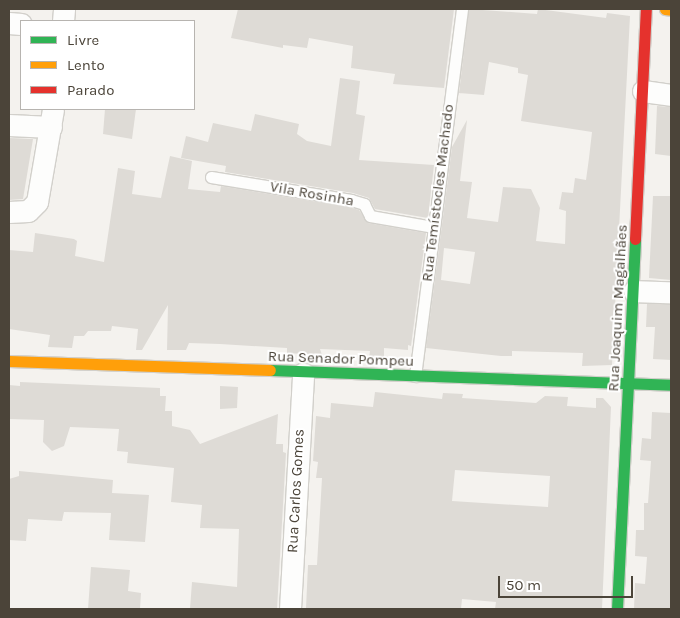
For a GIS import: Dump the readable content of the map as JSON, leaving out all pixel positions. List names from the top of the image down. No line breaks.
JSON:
{"streets":{"street":["Rua Joaquim Magalhães","Rua Senador Pompeu","Rua Carlos Gomes"],"lane":["Rua Temístocles Machado","Vila Rosinha"]},"crossings":[["Rua Temístocles Machado","Vila Rosinha"],["Rua Temístocles Machado","Rua Senador Pompeu"],["Rua Joaquim Magalhães","Rua Senador Pompeu"],["Rua Senador Pompeu","Rua Carlos Gomes"]],"legend":["Livre","Lento","Parado"],"scale_bar":"50 m"}
